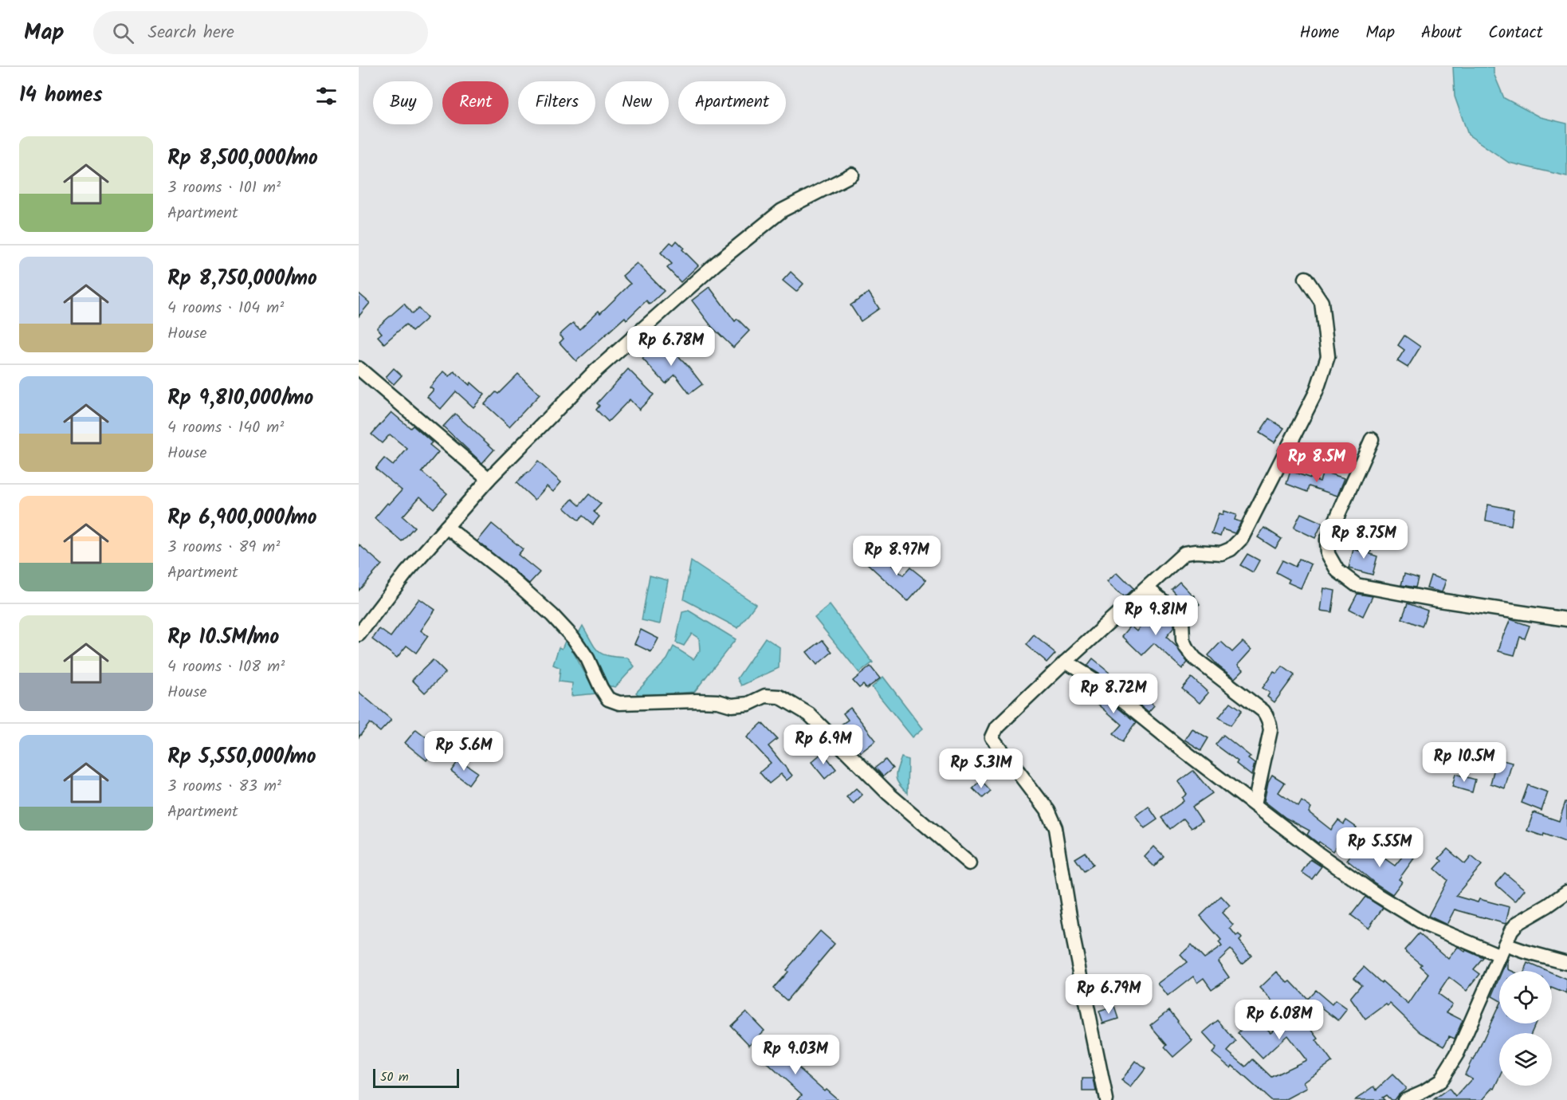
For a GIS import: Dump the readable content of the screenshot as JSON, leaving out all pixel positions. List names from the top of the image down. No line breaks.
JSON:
{"scale_bar":"50 m","page":{"header":"Map","search":"Search here","nav":["Home","Map","About","Contact"],"heading":"14 homes","chip":["Buy","Rent","Filters","New","Apartment"],"list":[{"name":"Rp 8,500,000/mo","note":"3 rooms · 101 m² · Apartment"},{"name":"Rp 8,750,000/mo","note":"4 rooms · 104 m² · House"},{"name":"Rp 9,810,000/mo","note":"4 rooms · 140 m² · House"},{"name":"Rp 6,900,000/mo","note":"3 rooms · 89 m² · Apartment"},{"name":"Rp 10.5M/mo","note":"4 rooms · 108 m² · House"},{"name":"Rp 5,550,000/mo","note":"3 rooms · 83 m² · Apartment"}],"price":["Rp 6.78M","Rp 8.5M","Rp 8.75M","Rp 8.97M","Rp 9.81M","Rp 8.72M","Rp 6.9M","Rp 5.6M","Rp 10.5M","Rp 5.31M","Rp 5.55M","Rp 6.79M","Rp 6.08M","Rp 9.03M"],"scale":"50 m"}}
